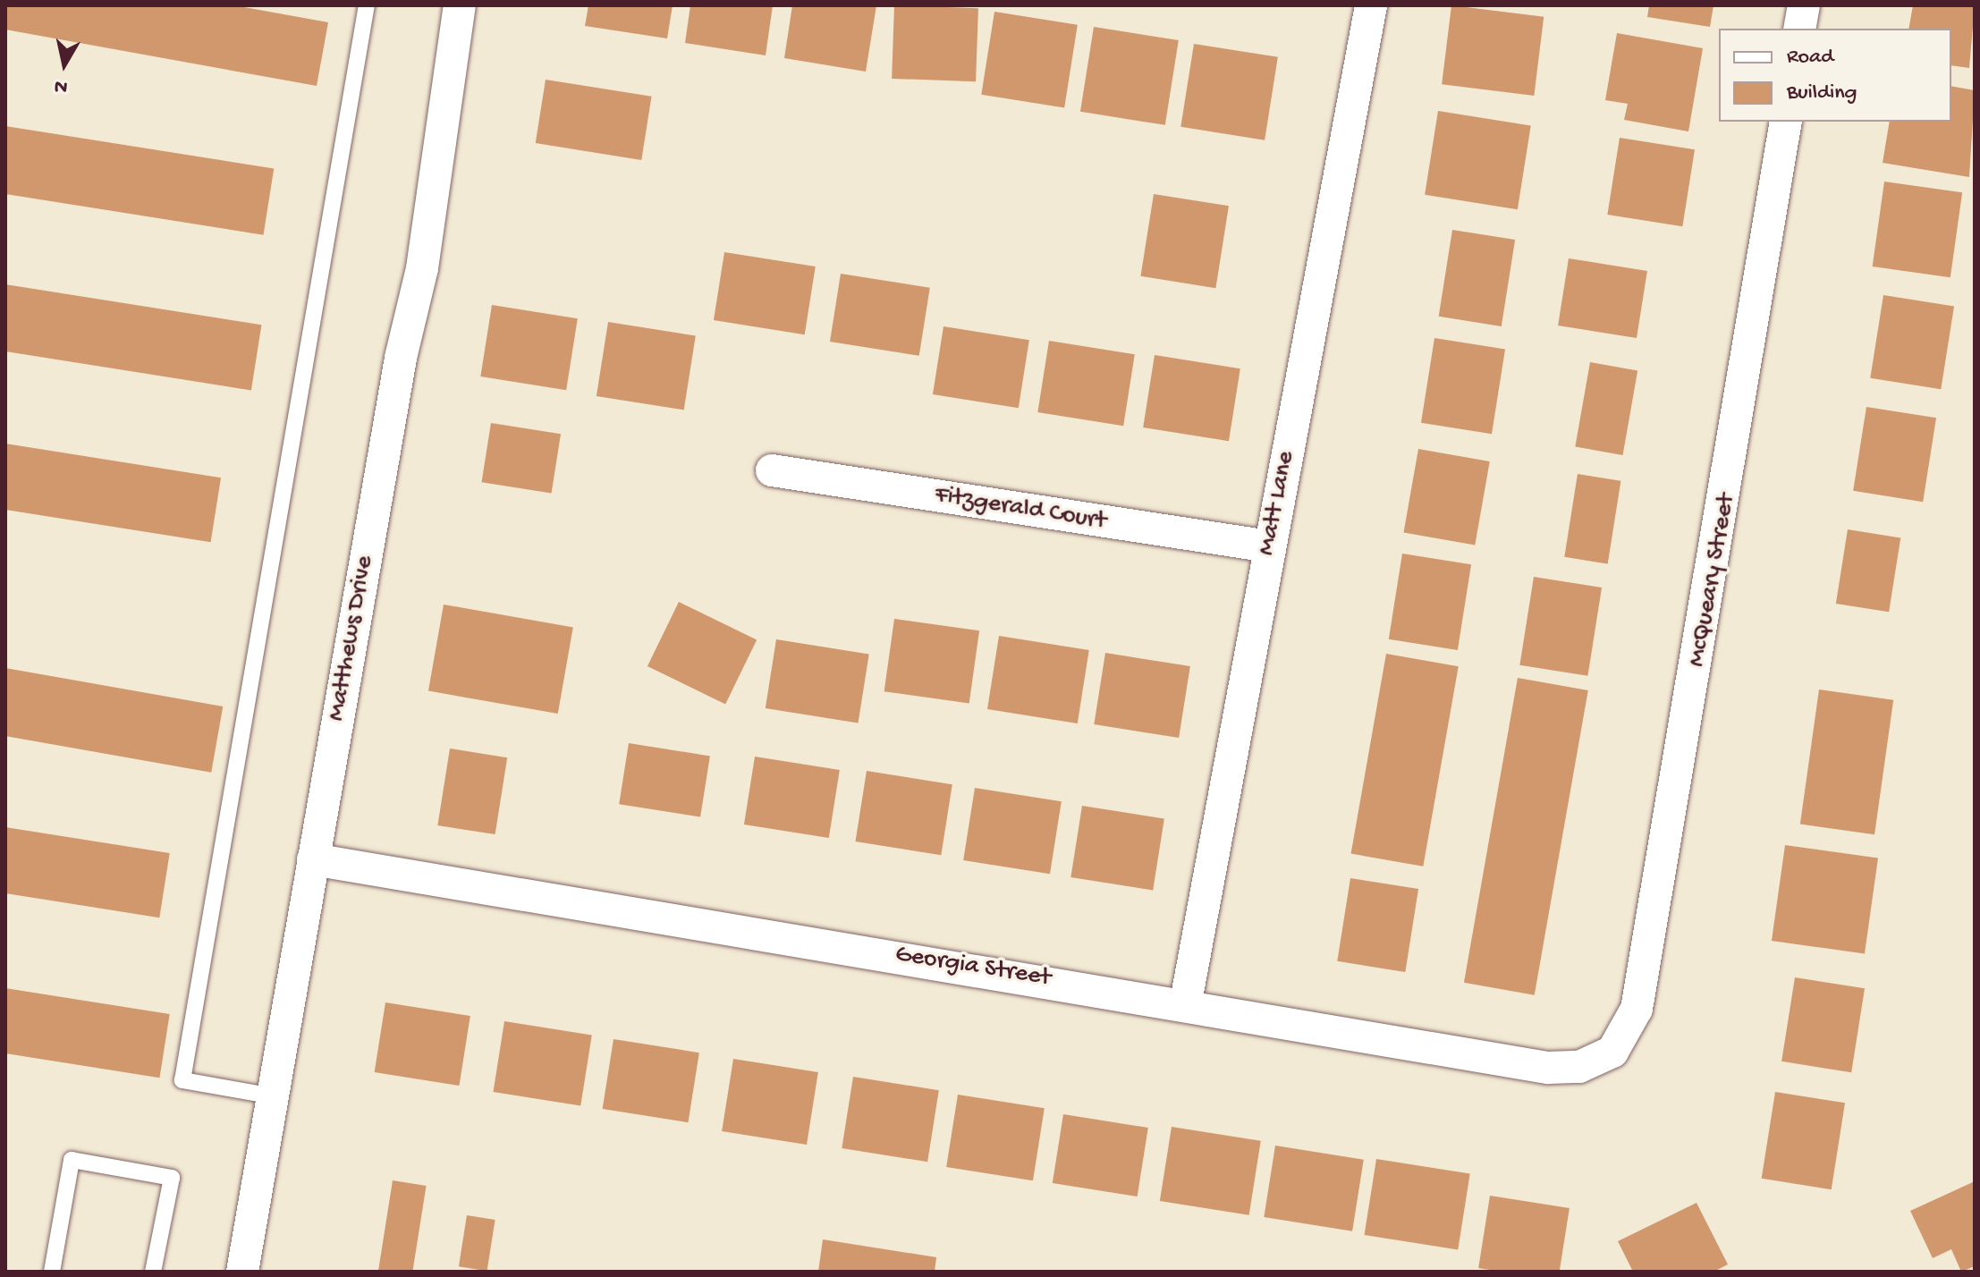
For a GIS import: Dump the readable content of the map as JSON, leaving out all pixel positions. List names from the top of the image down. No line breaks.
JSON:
{"streets":{"street":["Matt Lane","Fitzgerald Court","McQueary Street","Matthews Drive","Georgia Street"]},"crossings":[["Matt Lane","Fitzgerald Court"],["Matt Lane","Georgia Street"],["McQueary Street","Georgia Street"],["Matthews Drive","Georgia Street"]],"legend":["Road","Building"],"north":"bottom"}
